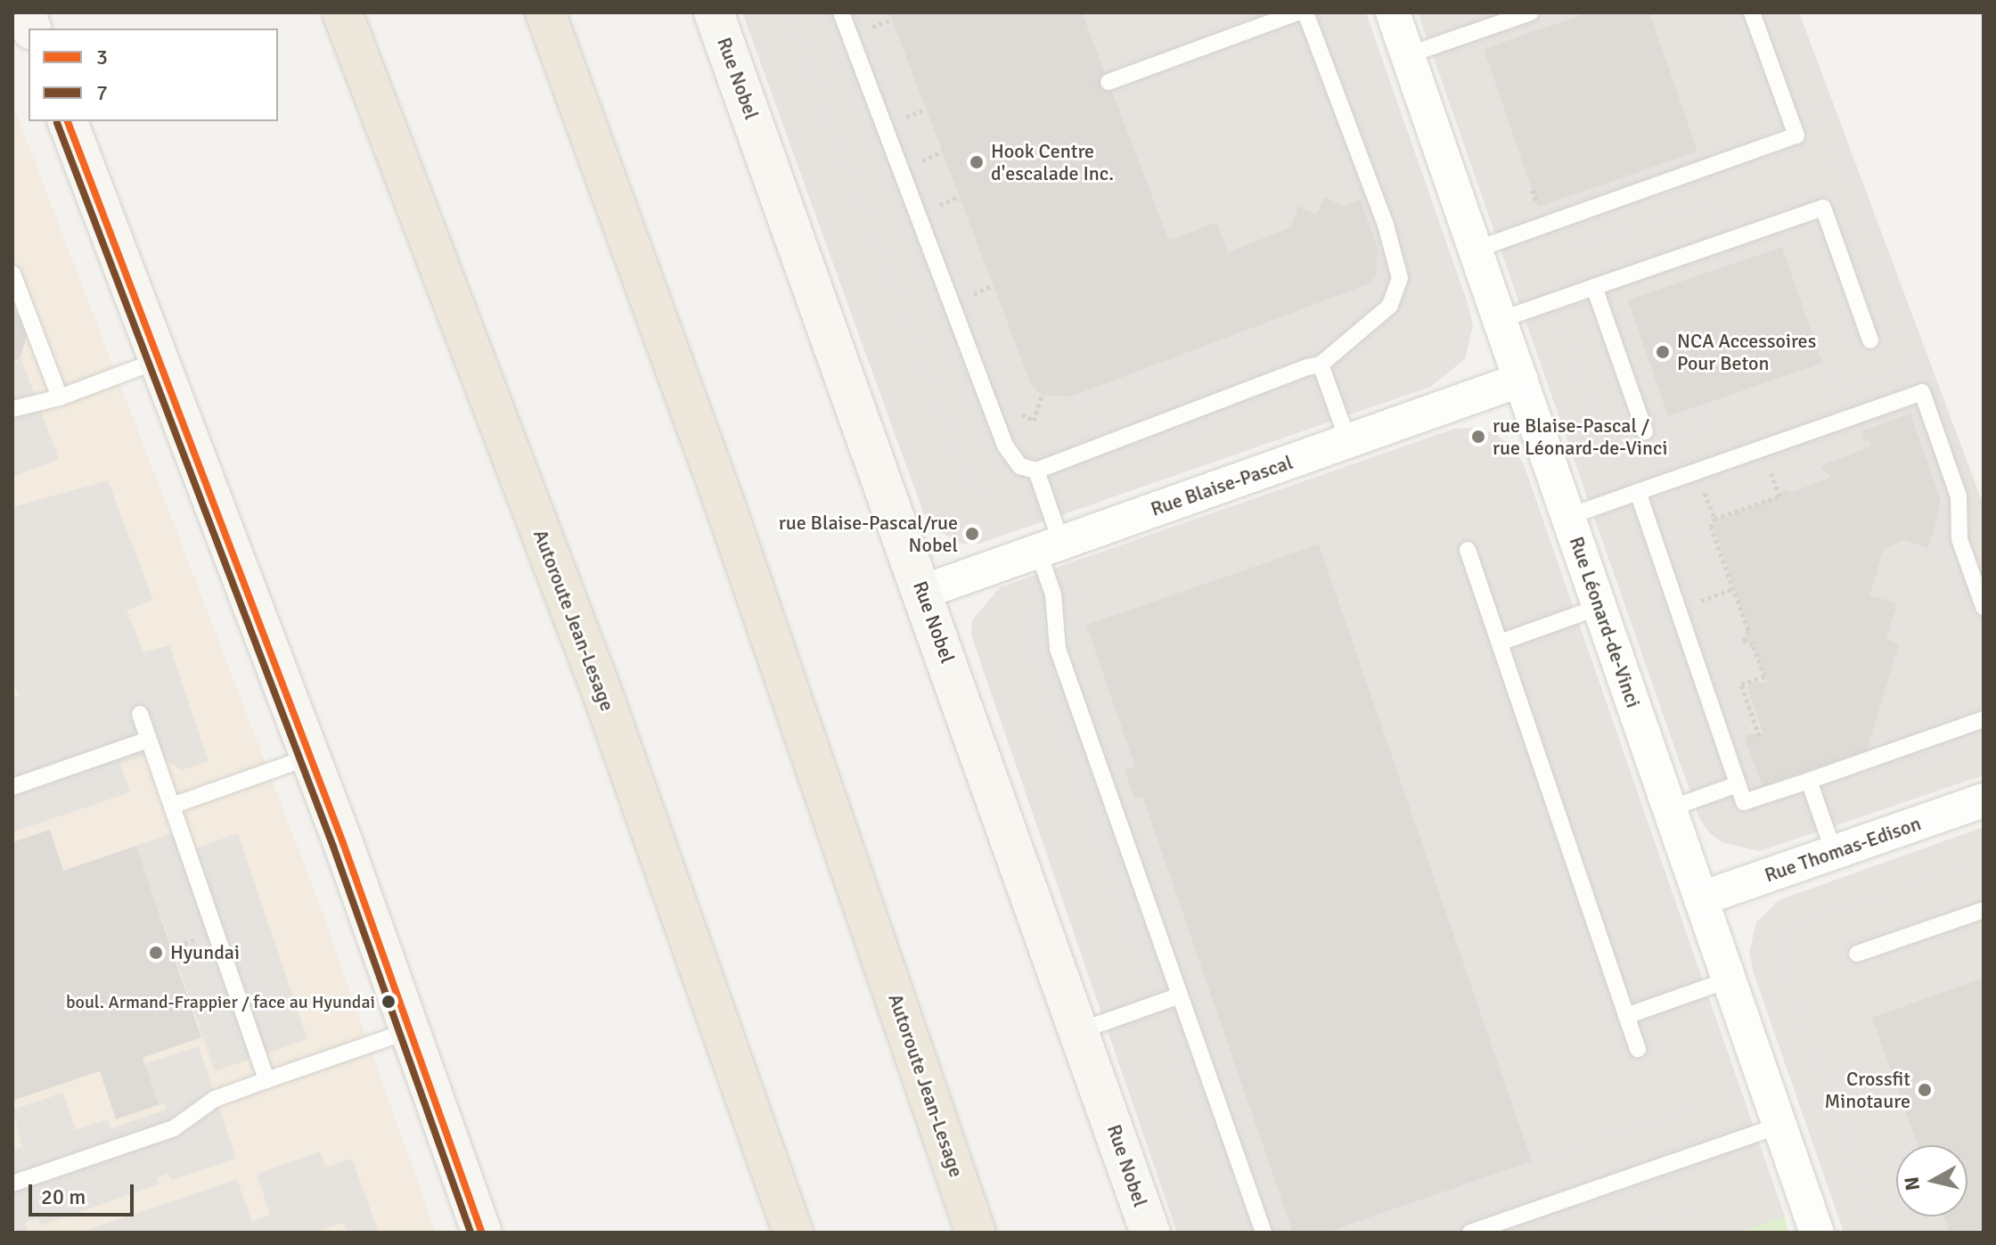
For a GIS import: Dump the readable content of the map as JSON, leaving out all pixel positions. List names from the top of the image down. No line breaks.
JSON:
{"streets":{"highway":["Autoroute Jean-Lesage"],"street":["Rue Nobel","Rue Blaise-Pascal","Rue Léonard-de-Vinci","Rue Thomas-Edison"]},"crossings":[["Rue Nobel","Rue Blaise-Pascal"],["Rue Blaise-Pascal","Rue Léonard-de-Vinci"],["Rue Léonard-de-Vinci","Rue Thomas-Edison"]],"places":["Hook Centre d'escalade Inc.","NCA Accessoires Pour Beton","rue Blaise-Pascal / rue Léonard-de-Vinci","rue Blaise-Pascal/rue Nobel","Hyundai","boul. Armand-Frappier / face au Hyundai","Crossfit Minotaure"],"lines":["transit line 3","transit line 7"],"legend":["3","7"],"scale_bar":"20 m","north":"left"}
